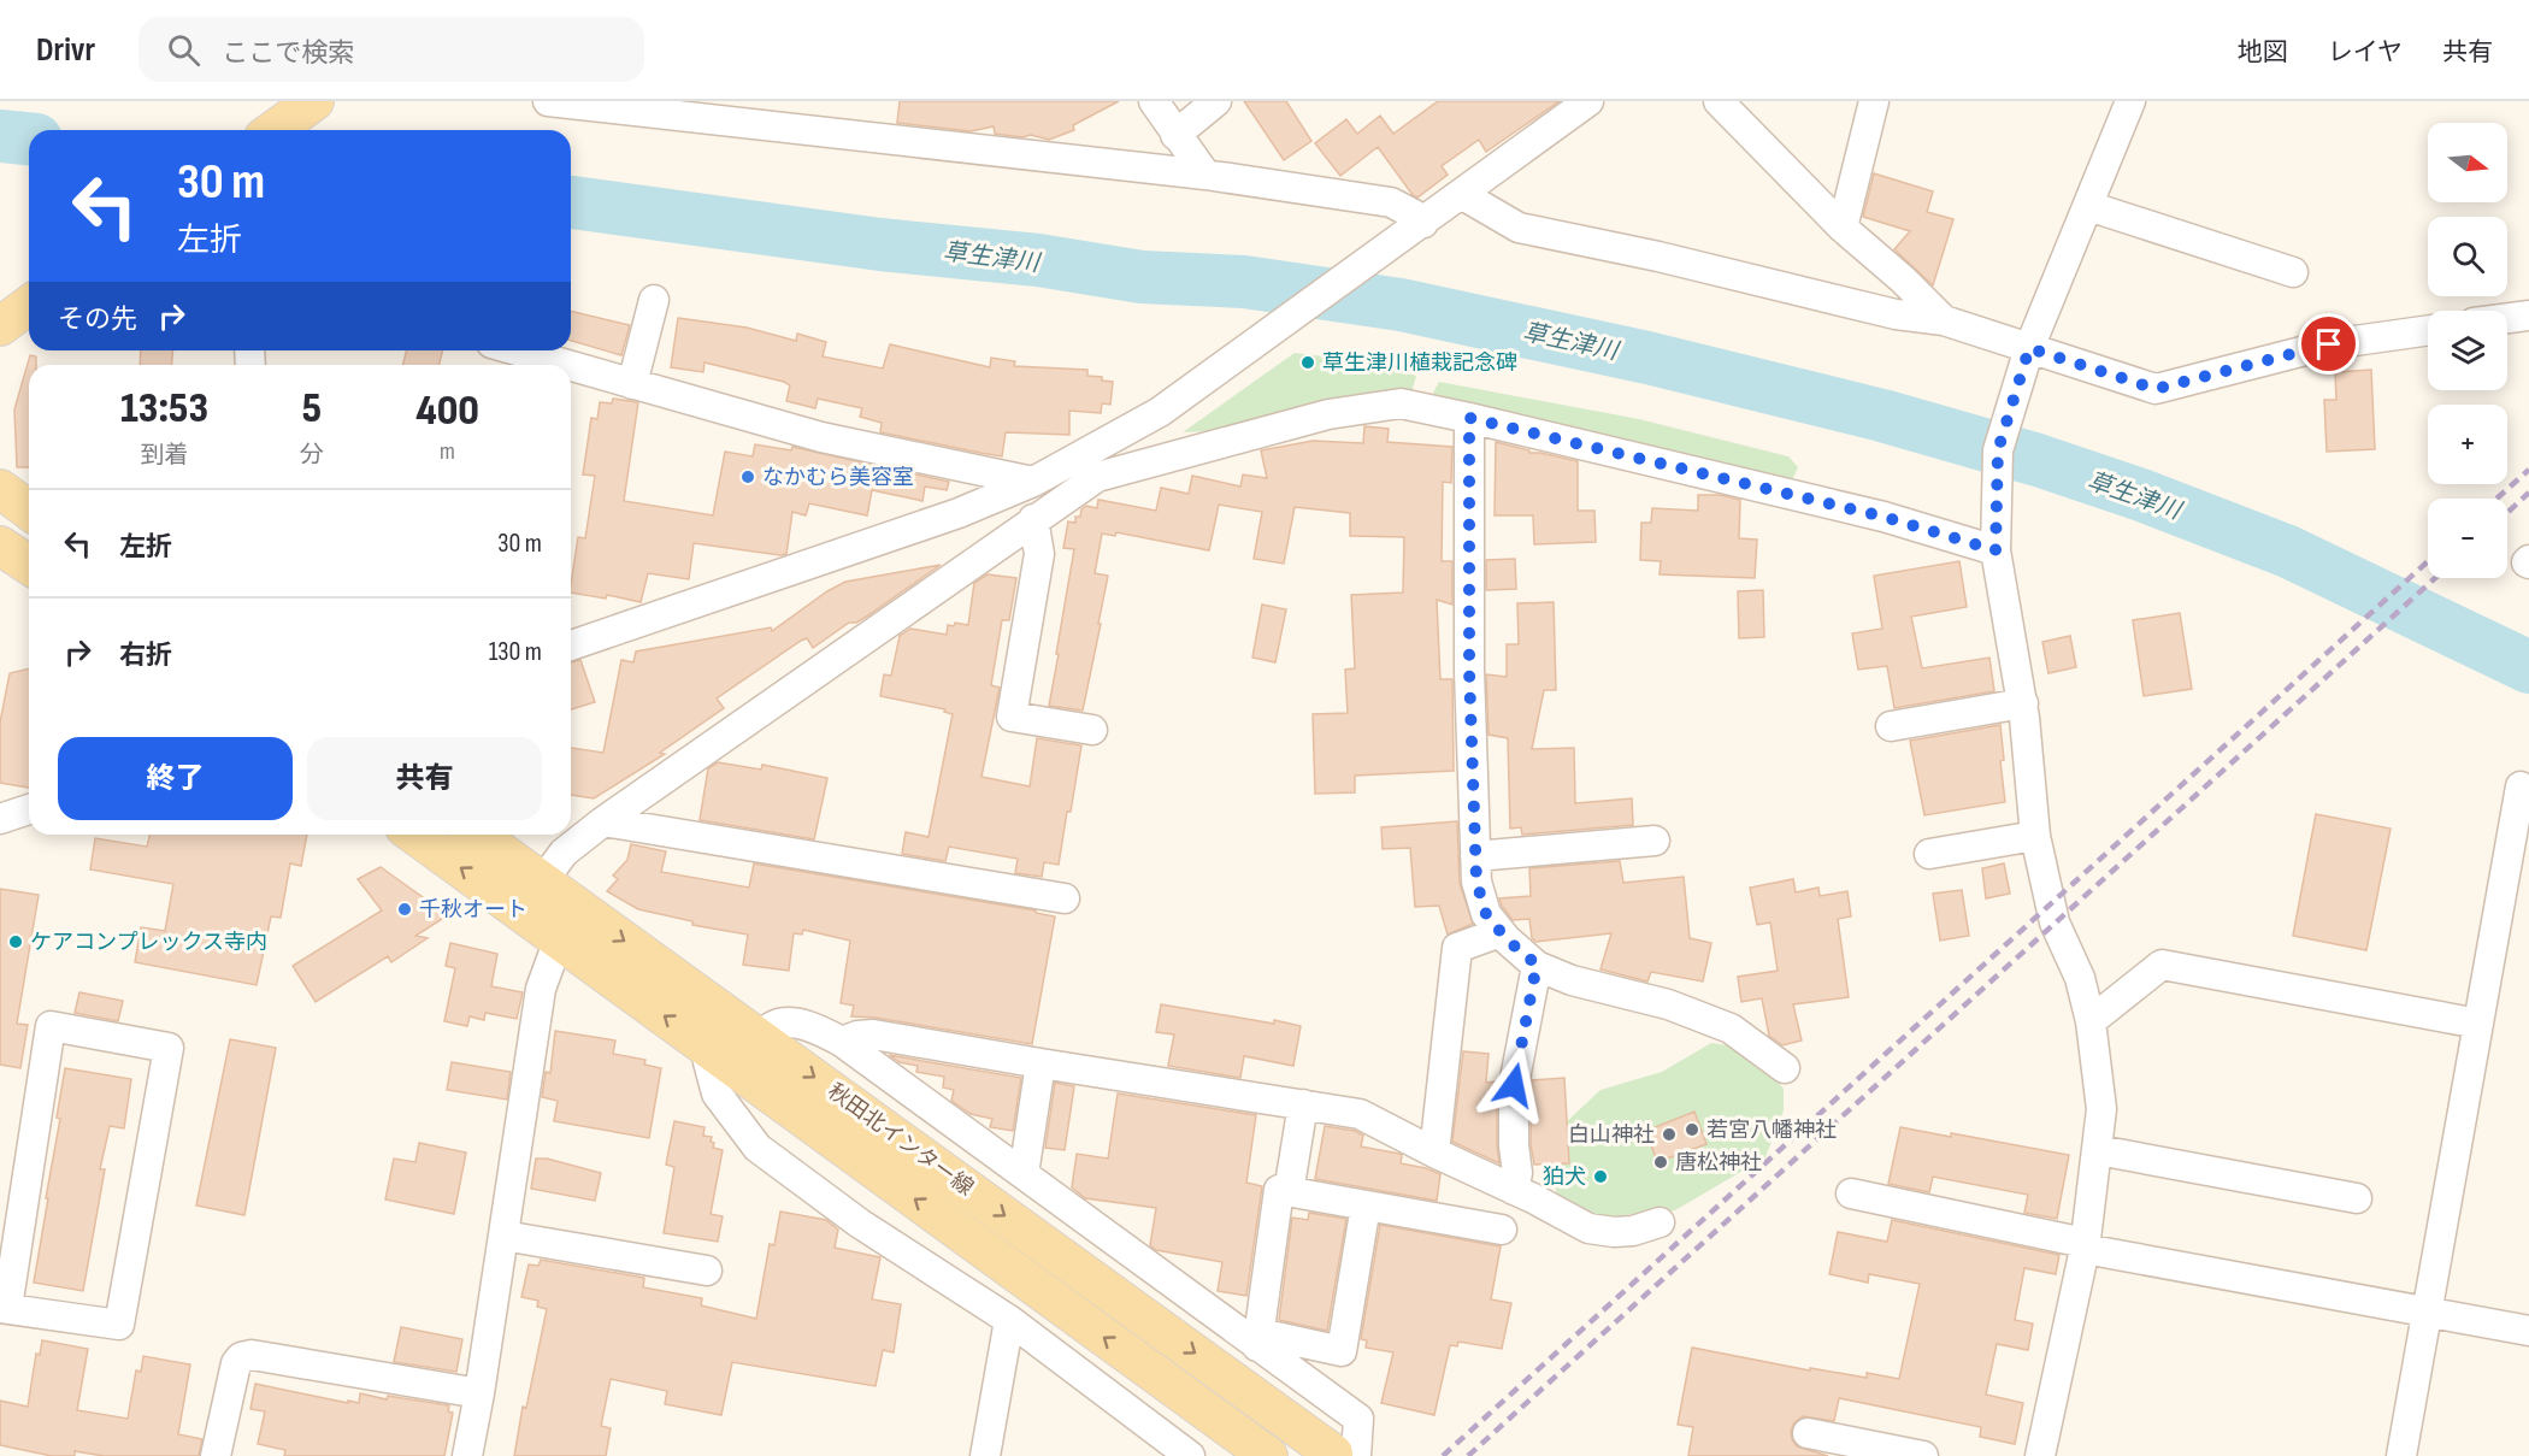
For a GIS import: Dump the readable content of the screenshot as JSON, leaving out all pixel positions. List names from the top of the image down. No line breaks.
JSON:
{"streets":{"main road":["秋田北インター線"]},"water":["草生津川"],"places":["草生津川植栽記念碑","なかむら美容室","千秋オート","ケアコンプレックス寺内","若宮八幡神社","白山神社","唐松神社","狛犬"],"north":"right","page":{"header":"Drivr","search":"ここで検索","nav":["地図","レイヤ","共有"],"map_buttons":["+","−"],"turn":["30 m","左折"],"then":"その先","eta":["13:53","到着","5","分","400","m"],"list":[{"name":"左折","value":"30 m"},{"name":"右折","value":"130 m"}],"buttons":["終了","共有"]}}
